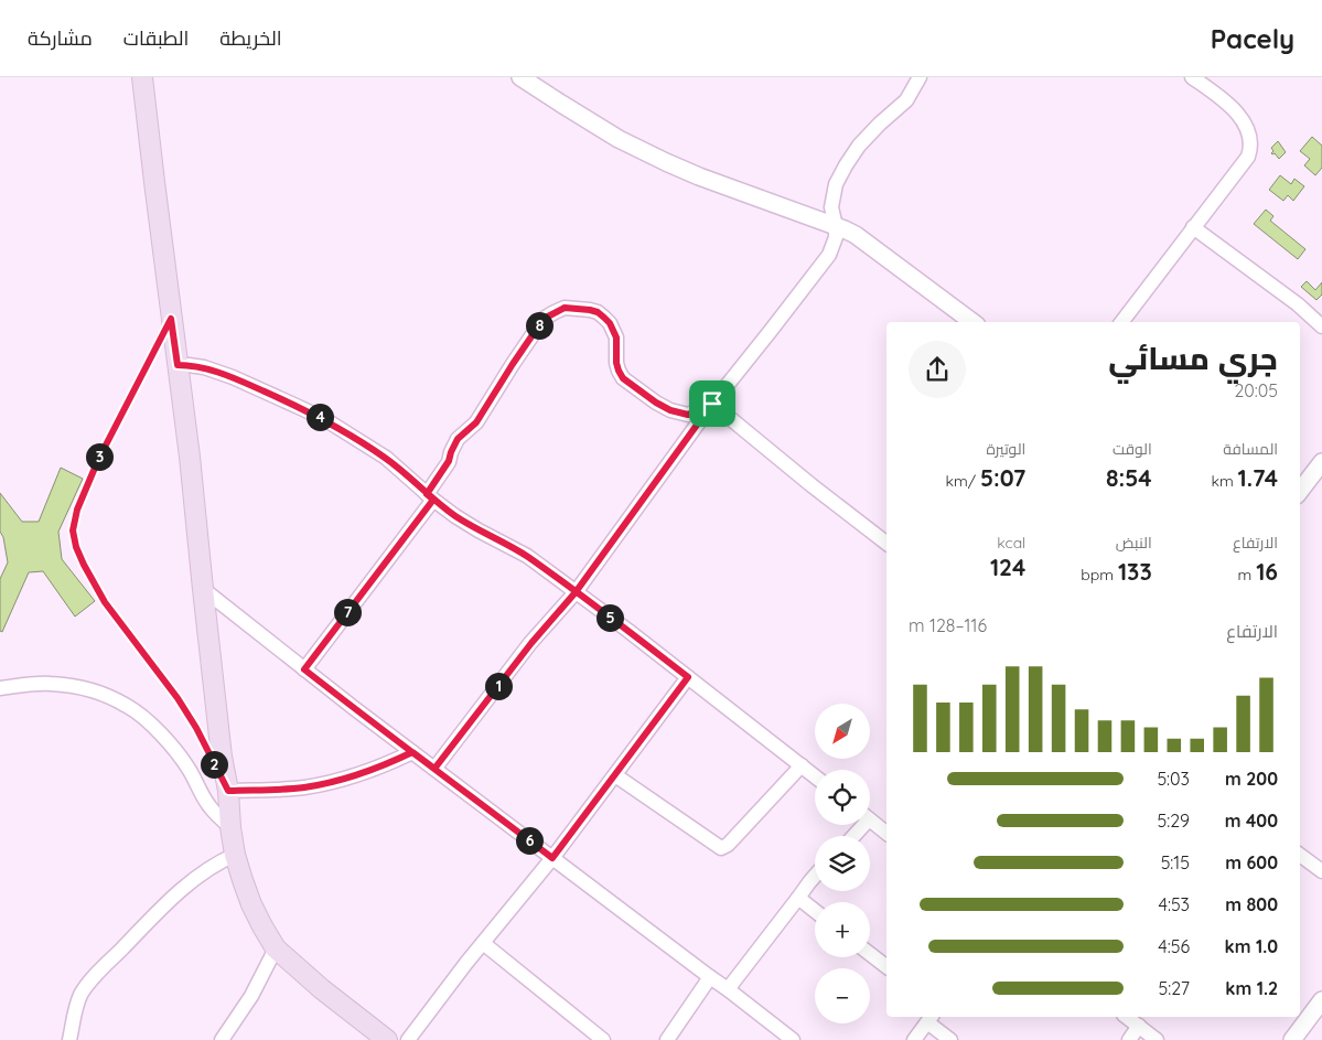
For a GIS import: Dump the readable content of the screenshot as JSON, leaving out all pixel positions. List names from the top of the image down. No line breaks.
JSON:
{"north":"bottom left","page":{"header":"Pacely","nav":["الخريطة","الطبقات","مشاركة"],"pins":["8","4","3","7","5","1","2","6"],"heading":["جري مسائي","20:05"],"stats":[["المسافة","1.74 km"],["الوقت","8:54"],["الوتيرة","5:07 /km"],["الارتفاع","16 m"],["النبض","133 bpm"],["kcal","124"]],"chart":["الارتفاع","116–128 m"],"map_buttons":["+","−"],"list":[{"name":"200 m","note":"5:03"},{"name":"400 m","note":"5:29"},{"name":"600 m","note":"5:15"},{"name":"800 m","note":"4:53"},{"name":"1.0 km","note":"4:56"},{"name":"1.2 km","note":"5:27"}]}}
